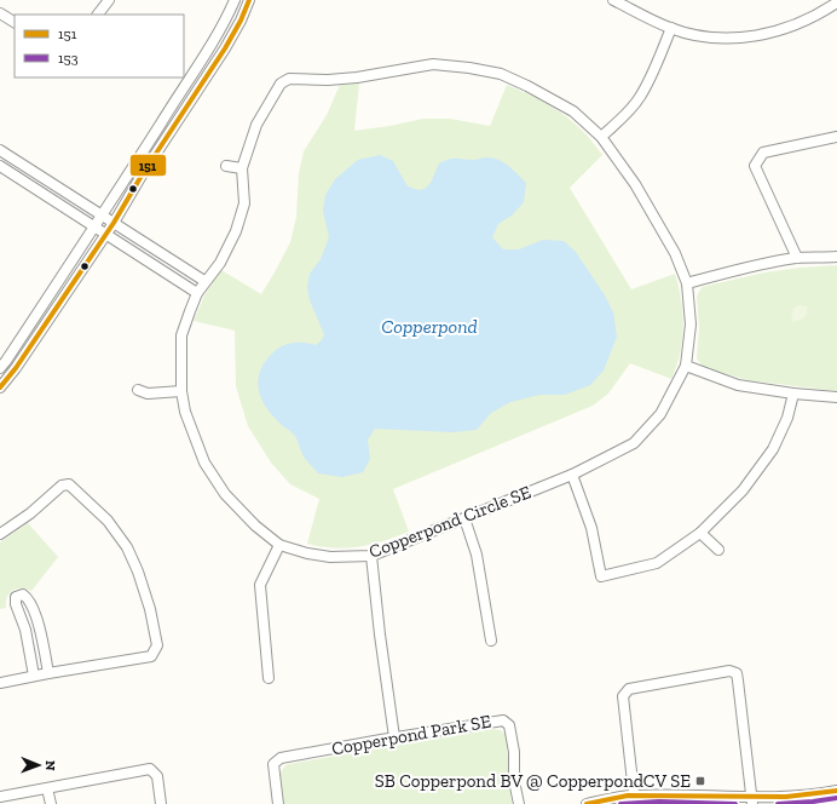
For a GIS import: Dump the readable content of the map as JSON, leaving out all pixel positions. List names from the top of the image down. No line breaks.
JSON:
{"streets":{"street":["Copperpond Circle SE","Copperpond Park SE"]},"water":["Copperpond"],"places":{"transit":["SB Copperpond BV @ CopperpondCV SE"]},"lines":["transit line 151","transit line 153"],"legend":["151","153"],"north":"right"}
